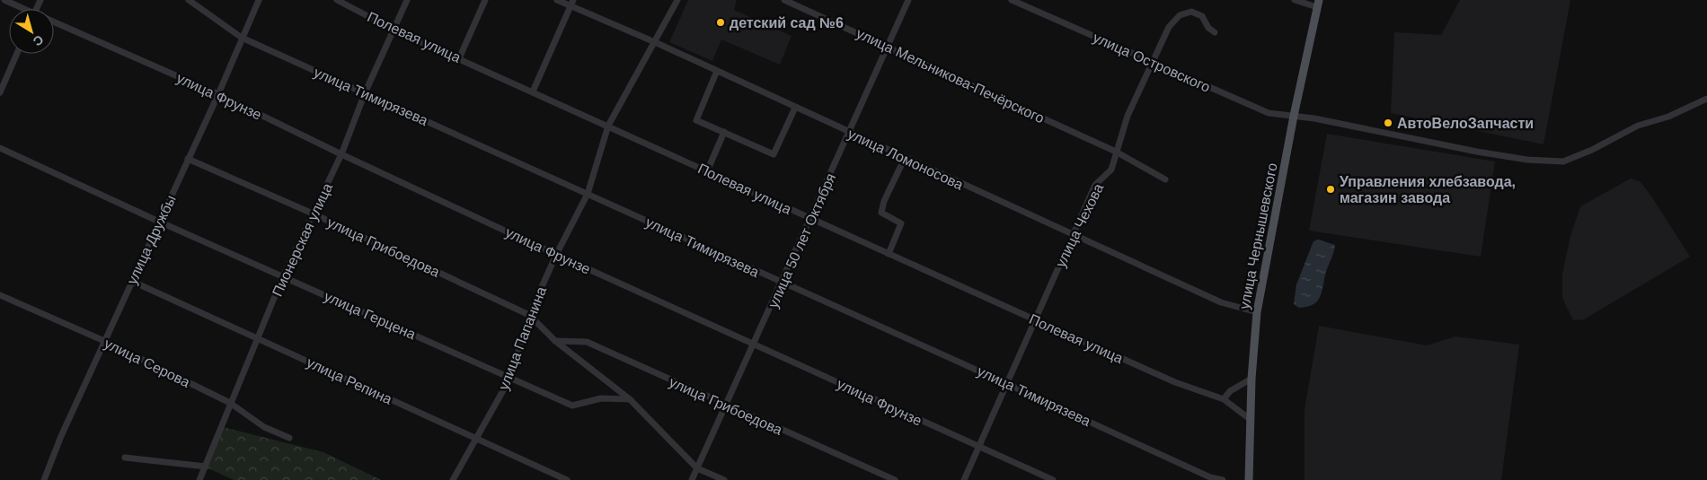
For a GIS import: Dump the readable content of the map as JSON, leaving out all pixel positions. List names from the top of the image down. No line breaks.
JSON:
{"streets":{"main road":["улица Чернышевского"],"street":["Полевая улица","улица Островского","улица Мельникова-Печёрского","улица Фрунзе","улица Тимирязева","улица Ломоносова","улица Чехова","улица Дружбы","Пионерская улица","улица 50 лет Октября","улица Грибоедова","улица Герцена","улица Папанина","улица Серова","улица Репина"]},"crossings":[["Полевая улица","улица Чехова"],["Полевая улица","улица Чернышевского"],["Полевая улица","Пионерская улица"],["Полевая улица","улица 50 лет Октября"],["Полевая улица","улица Папанина"],["улица Островского","улица Чехова"],["улица Островского","улица Чернышевского"],["улица Мельникова-Печёрского","улица Чехова"],["улица Мельникова-Печёрского","улица 50 лет Октября"],["улица Фрунзе","улица Чехова"],["улица Фрунзе","улица Дружбы"],["улица Фрунзе","Пионерская улица"],["улица Фрунзе","улица 50 лет Октября"],["улица Фрунзе","улица Папанина"],["улица Тимирязева","улица Чехова"],["улица Тимирязева","улица Дружбы"],["улица Тимирязева","Пионерская улица"],["улица Тимирязева","улица 50 лет Октября"],["улица Тимирязева","улица Папанина"],["улица Ломоносова","улица Чехова"],["улица Ломоносова","улица Чернышевского"],["улица Ломоносова","улица 50 лет Октября"],["улица Ломоносова","улица Папанина"],["улица Дружбы","улица Грибоедова"],["улица Дружбы","улица Герцена"],["улица Дружбы","улица Серова"],["улица Дружбы","улица Репина"],["Пионерская улица","улица Грибоедова"],["Пионерская улица","улица Герцена"],["Пионерская улица","улица Серова"],["Пионерская улица","улица Репина"],["улица 50 лет Октября","улица Грибоедова"],["улица Грибоедова","улица Герцена"],["улица Грибоедова","улица Папанина"],["улица Герцена","улица Папанина"],["улица Папанина","улица Репина"]],"places":["детский сад №6","АвтоВелоЗапчасти","Управления хлебзавода, магазин завода"],"north":"bottom right"}
